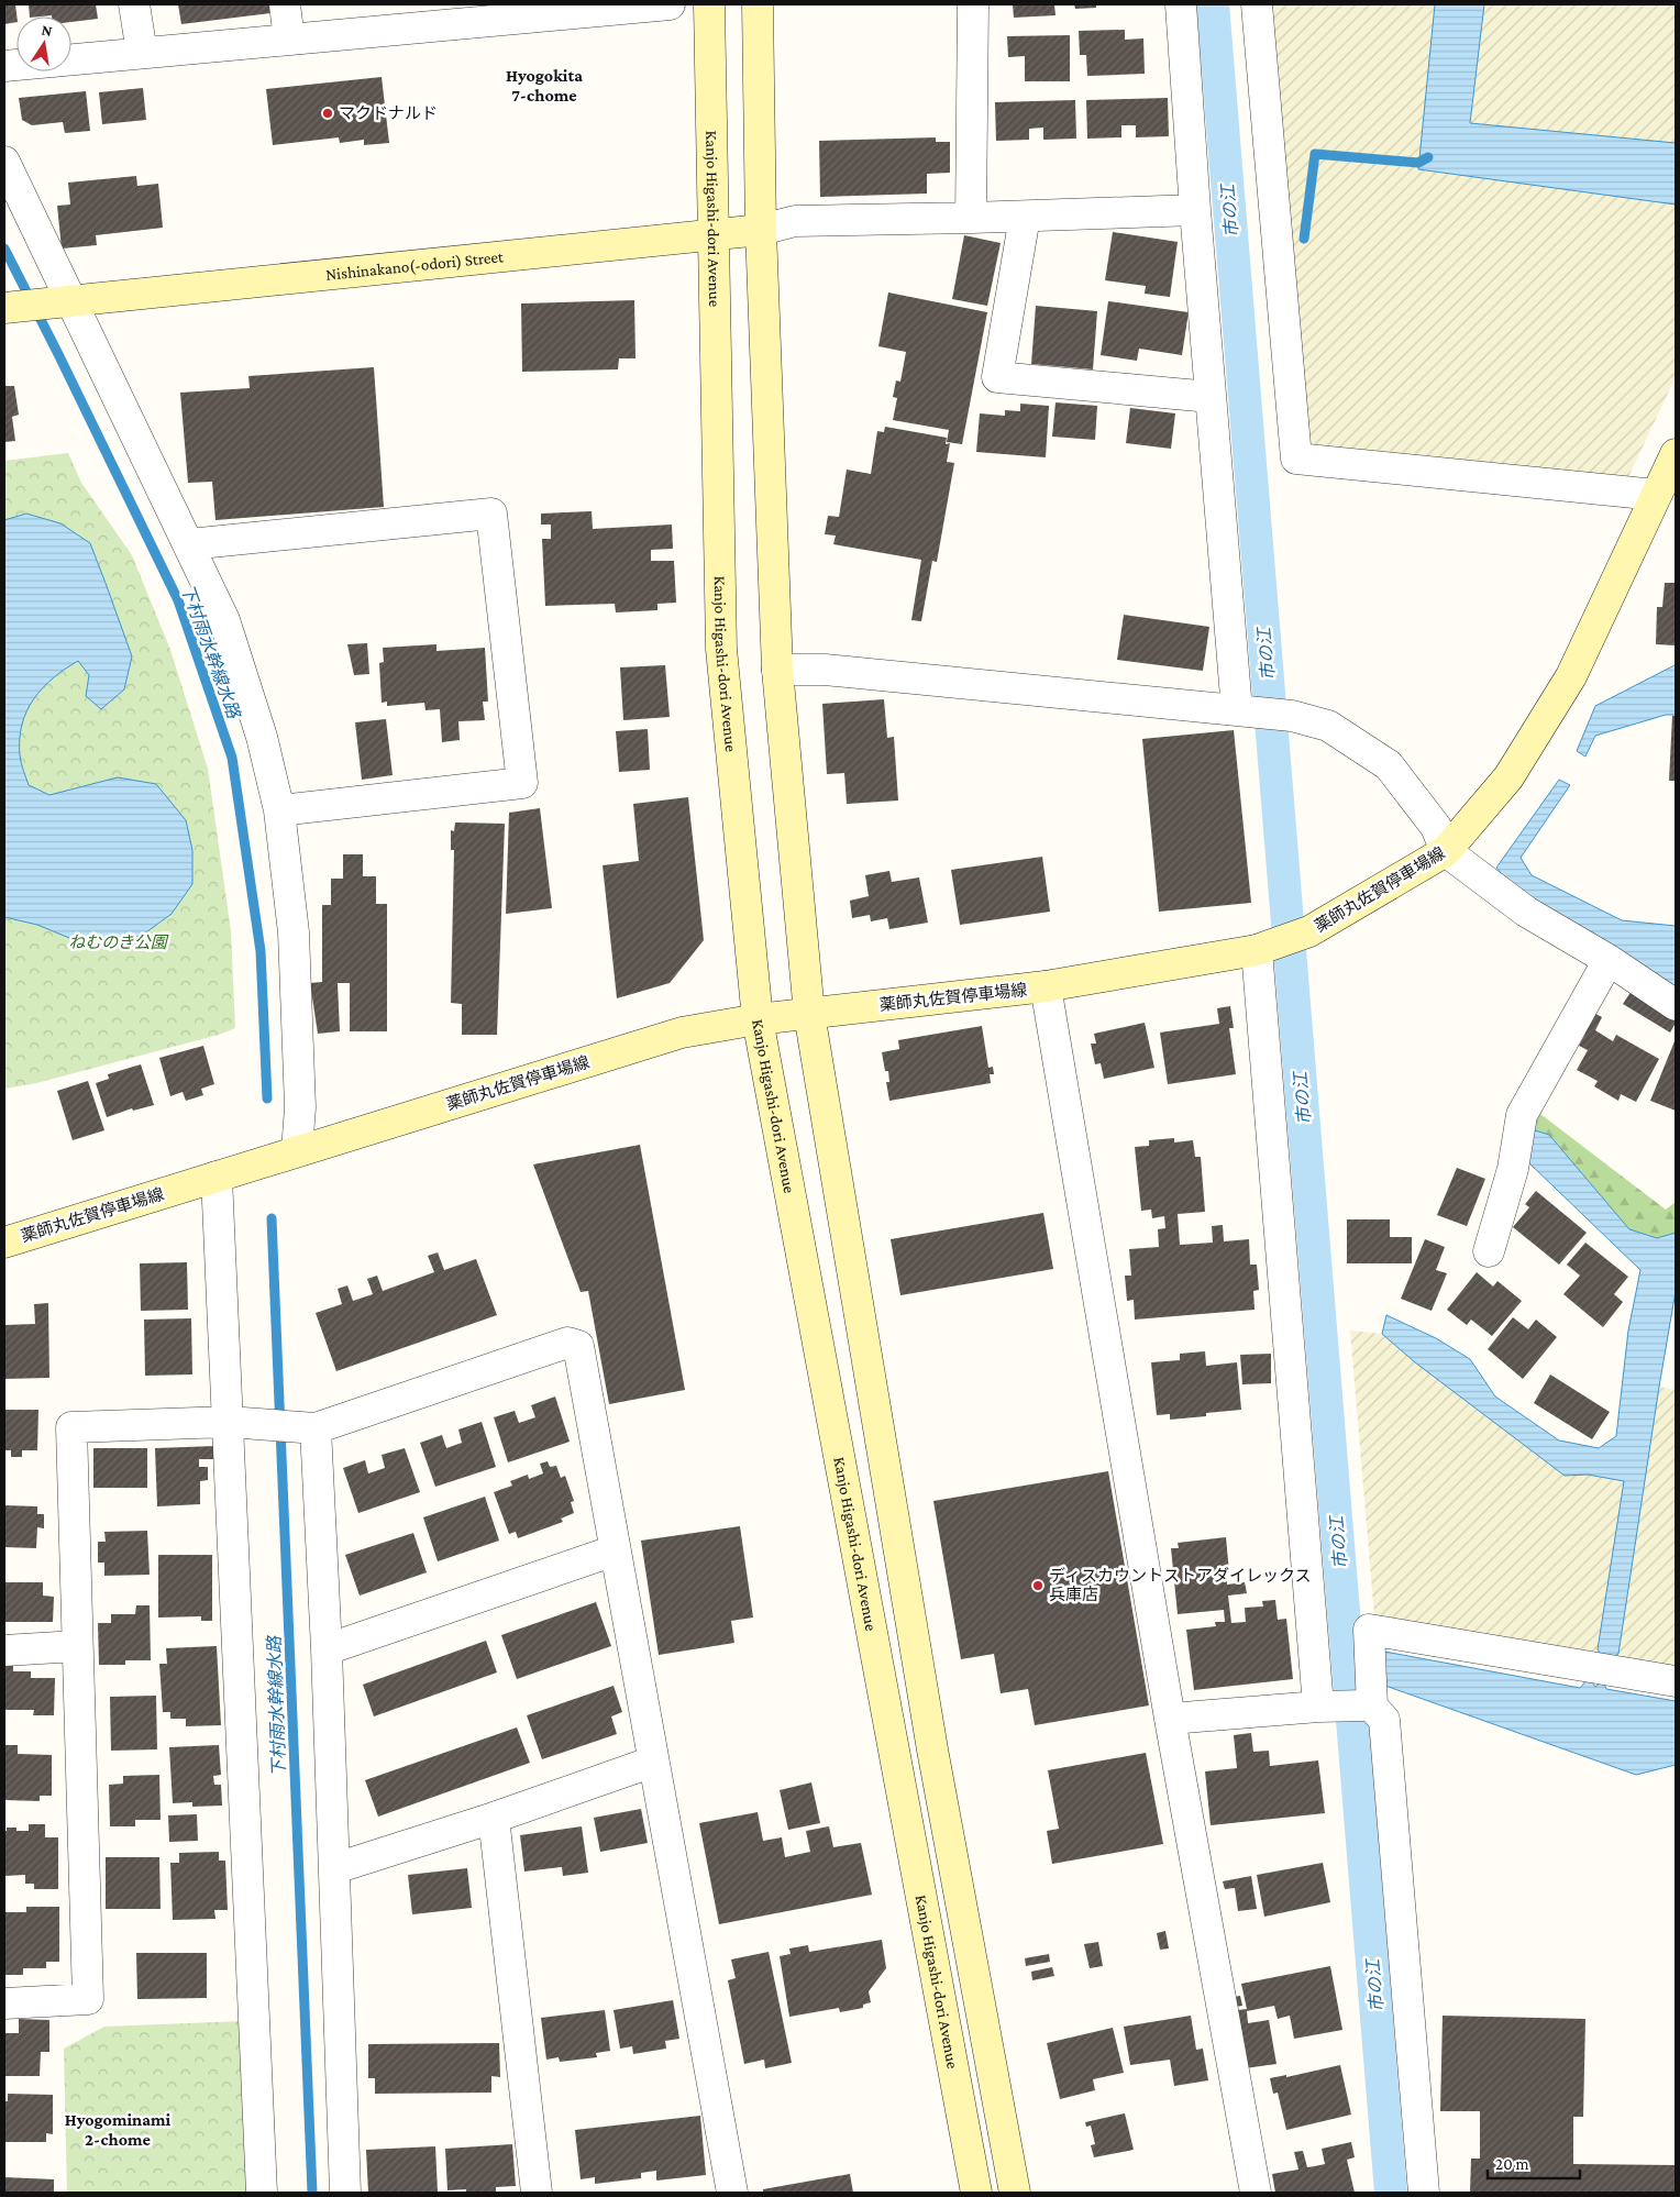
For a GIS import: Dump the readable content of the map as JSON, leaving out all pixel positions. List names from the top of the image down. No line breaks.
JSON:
{"streets":{"main road":["Kanjo Higashi-dori Avenue","Nishinakano(-odori) Street","薬師丸佐賀停車場線"]},"crossings":[["Kanjo Higashi-dori Avenue","Nishinakano(-odori) Street"],["Kanjo Higashi-dori Avenue","薬師丸佐賀停車場線"]],"districts":["Hyogokita 7-chome","Hyogominami 2-chome"],"water":["市の江","下村雨水幹線水路"],"parks":["ねむのき公園"],"places":["マクドナルド","ディスカウントストアダイレックス 兵庫店"],"scale_bar":"20 m","north":"top"}
